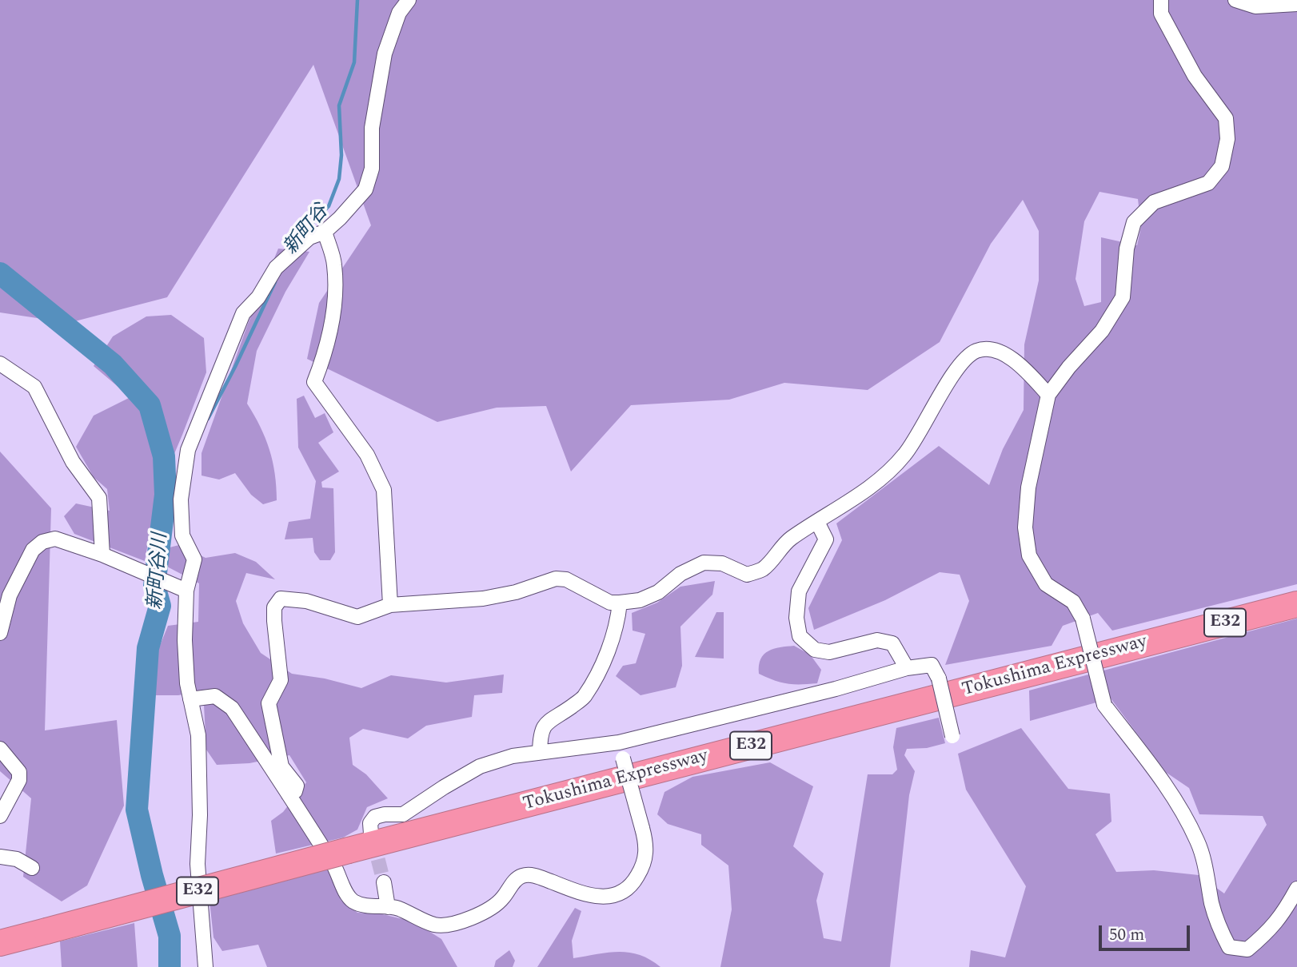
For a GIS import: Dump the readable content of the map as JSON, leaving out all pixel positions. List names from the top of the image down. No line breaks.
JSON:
{"streets":{"highway":["E32","Tokushima Expressway"]},"water":["新町谷","新町谷川"],"scale_bar":"50 m"}
